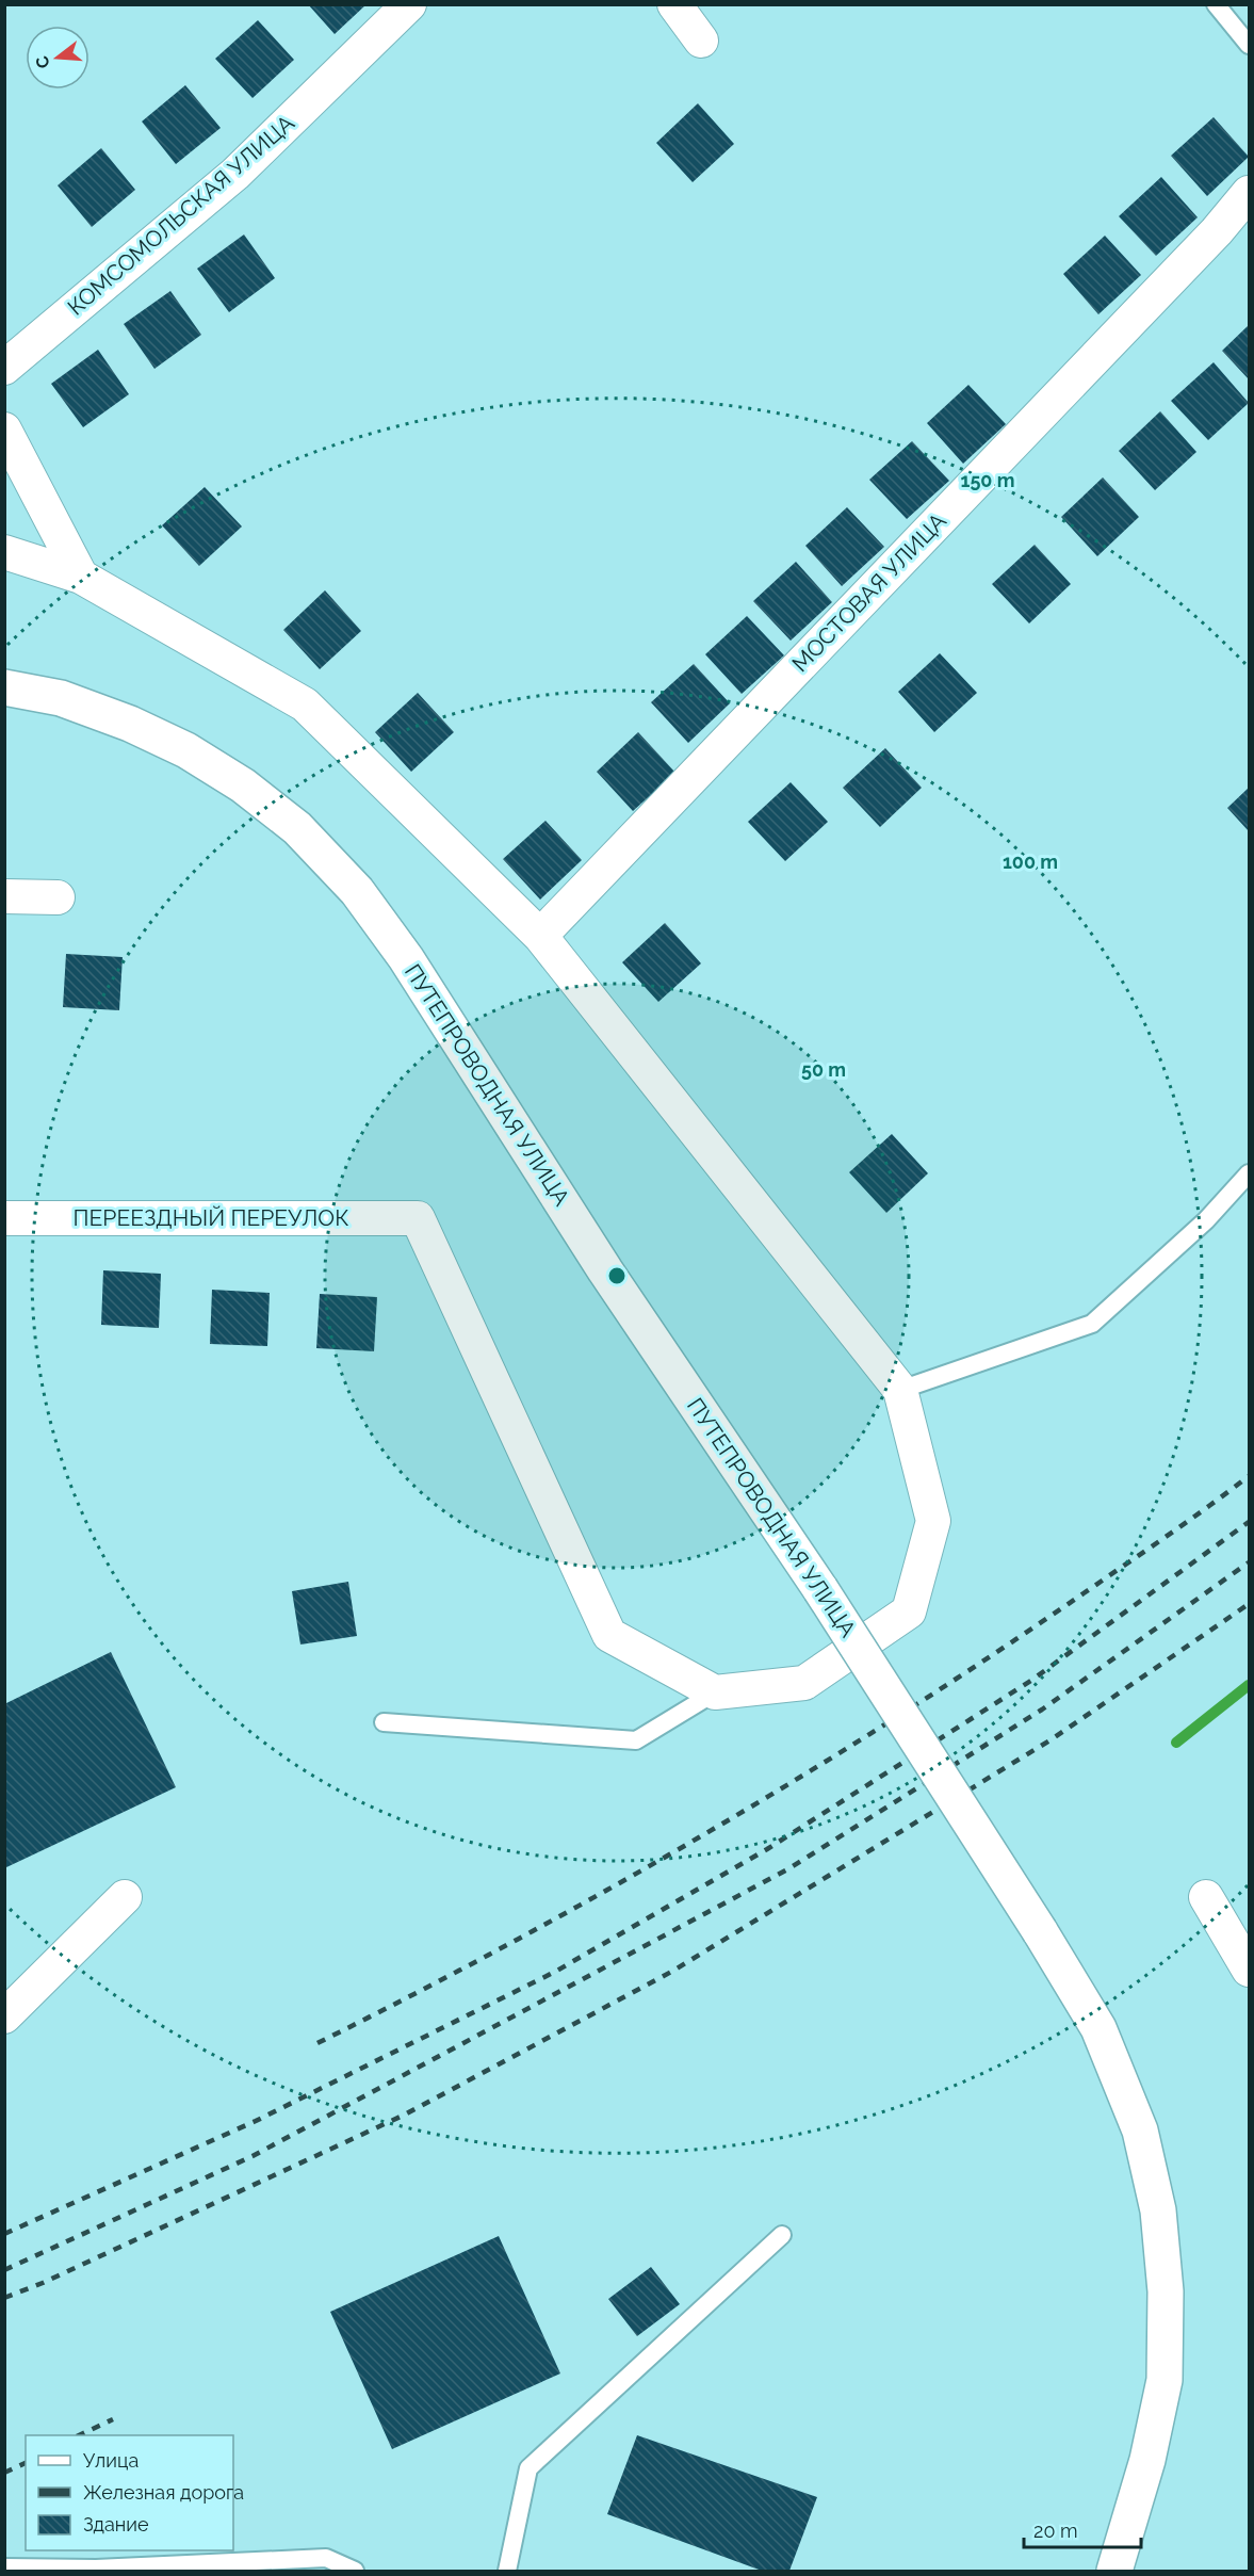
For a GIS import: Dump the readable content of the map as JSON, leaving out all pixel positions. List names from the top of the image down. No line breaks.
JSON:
{"streets":{"main road":["ПУТЕПРОВОДНАЯ УЛИЦА"],"street":["КОМСОМОЛЬСКАЯ УЛИЦА","МОСТОВАЯ УЛИЦА","ПЕРЕЕЗДНЫЙ ПЕРЕУЛОК"]},"legend":["Улица","Железная дорога","Здание"],"scale_bar":"20 m","north":"left","rings":["150 m","100 m","50 m"]}
